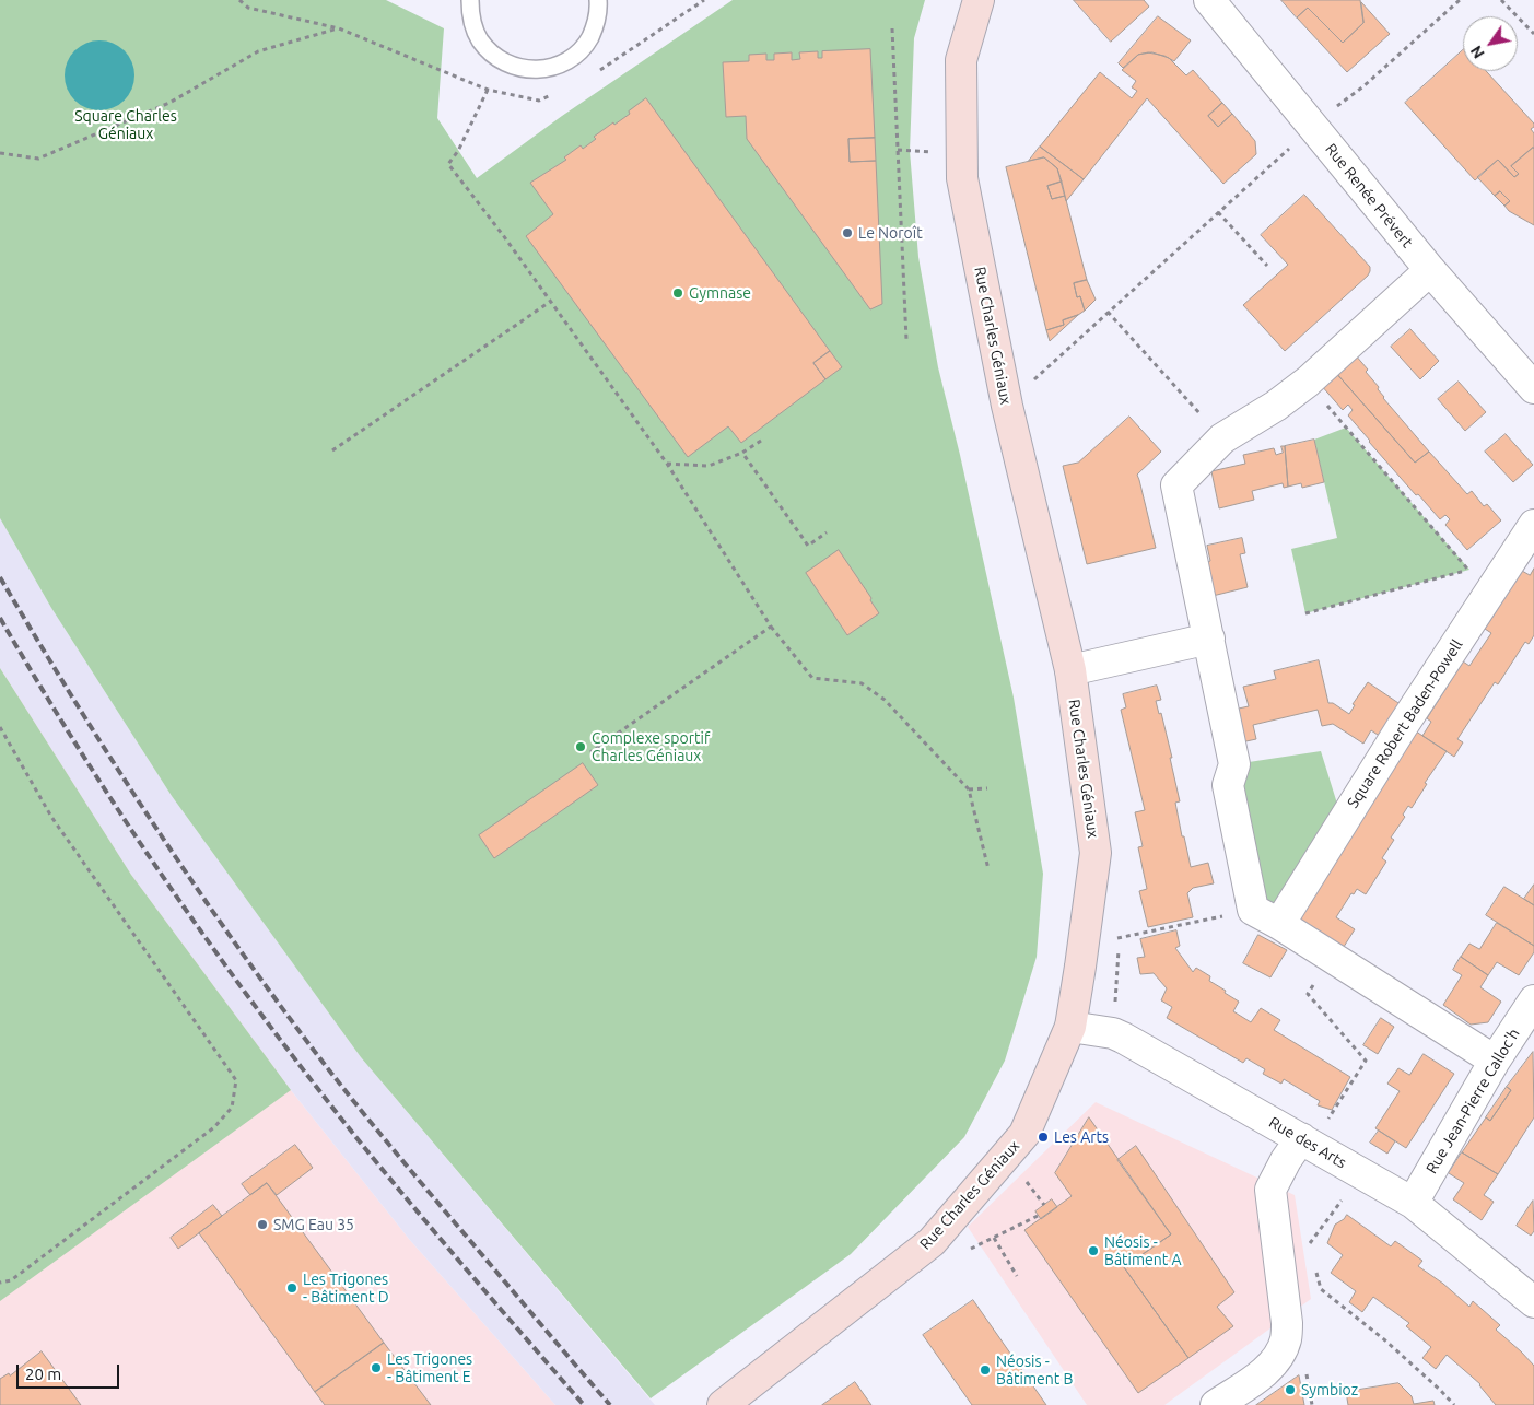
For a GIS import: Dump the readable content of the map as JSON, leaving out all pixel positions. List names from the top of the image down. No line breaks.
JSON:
{"streets":{"street":["Rue Renée Prévert","Rue Charles Géniaux","Square Robert Baden-Powell","Rue Jean-Pierre Calloc'h","Rue des Arts"]},"crossings":[["Rue Charles Géniaux","Rue des Arts"],["Rue Jean-Pierre Calloc'h","Rue des Arts"]],"parks":["Square Charles Géniaux"],"places":["Le Noroît","Gymnase","Complexe sportif Charles Géniaux","Les Arts","SMG Eau 35","Néosis - Bâtiment A","Les Trigones - Bâtiment D","Les Trigones - Bâtiment E","Néosis - Bâtiment B","Symbioz"],"scale_bar":"20 m","north":"bottom left"}
